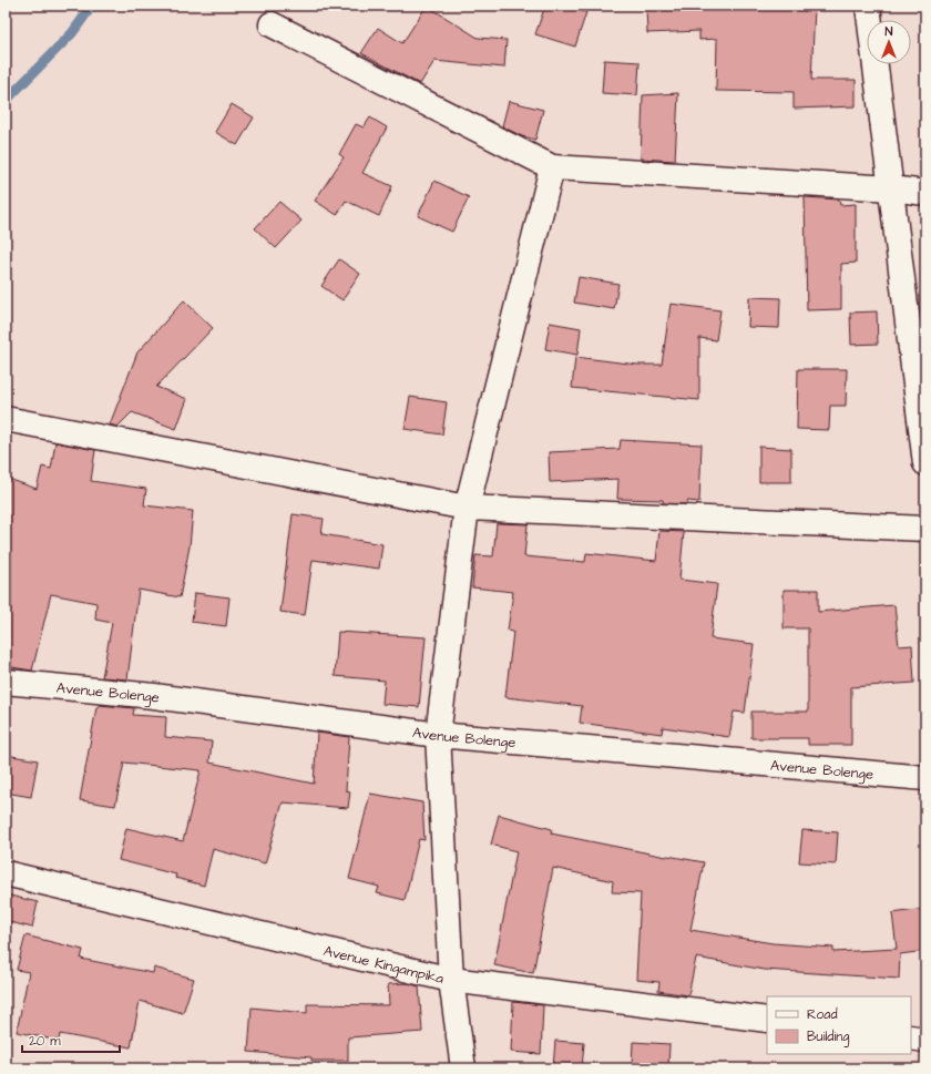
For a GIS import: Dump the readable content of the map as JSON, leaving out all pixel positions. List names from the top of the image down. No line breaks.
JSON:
{"streets":{"street":["Avenue Bolenge","Avenue Kingampika"]},"legend":["Road","Building"],"scale_bar":"20 m","north":"top"}
